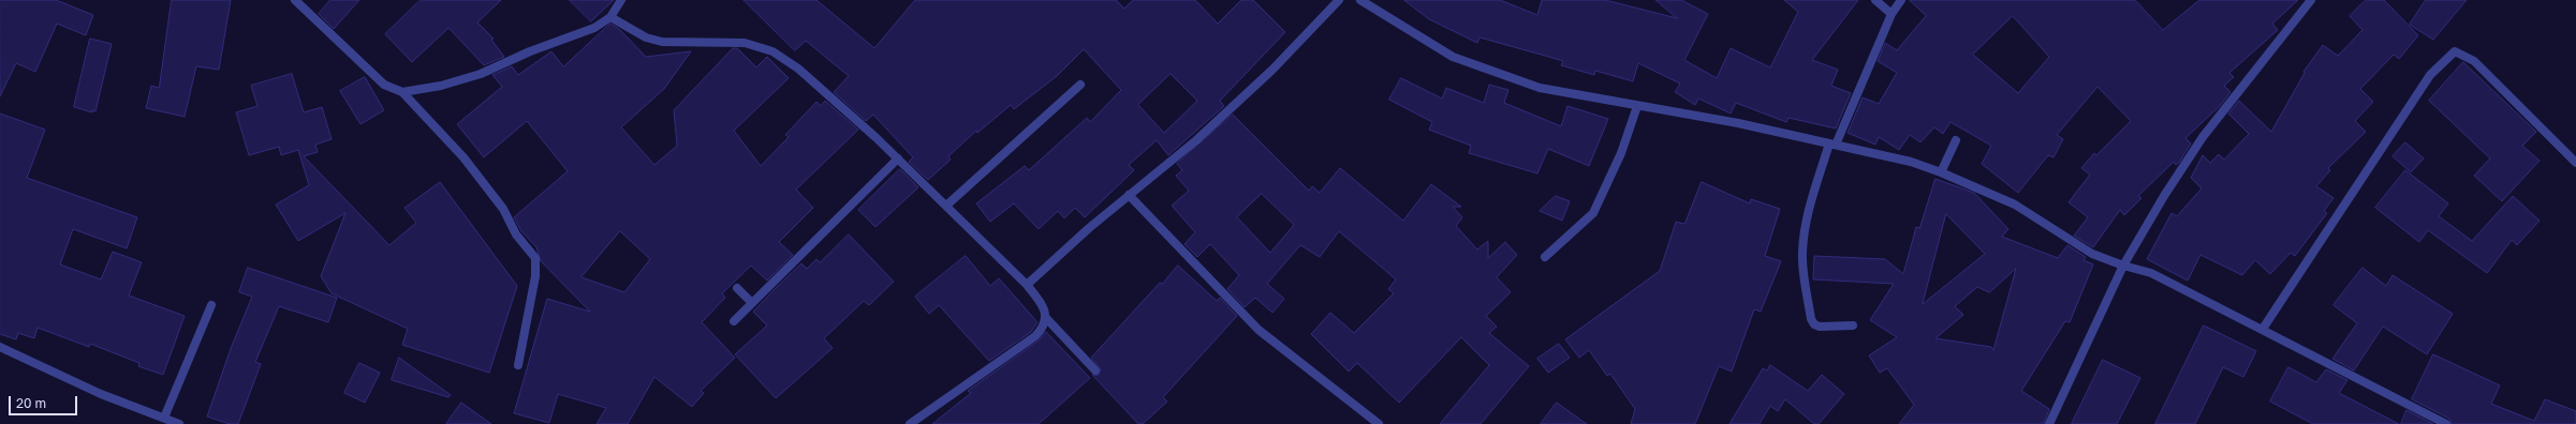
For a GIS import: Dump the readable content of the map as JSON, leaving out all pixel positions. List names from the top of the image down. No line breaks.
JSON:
{"scale_bar":"20 m"}
